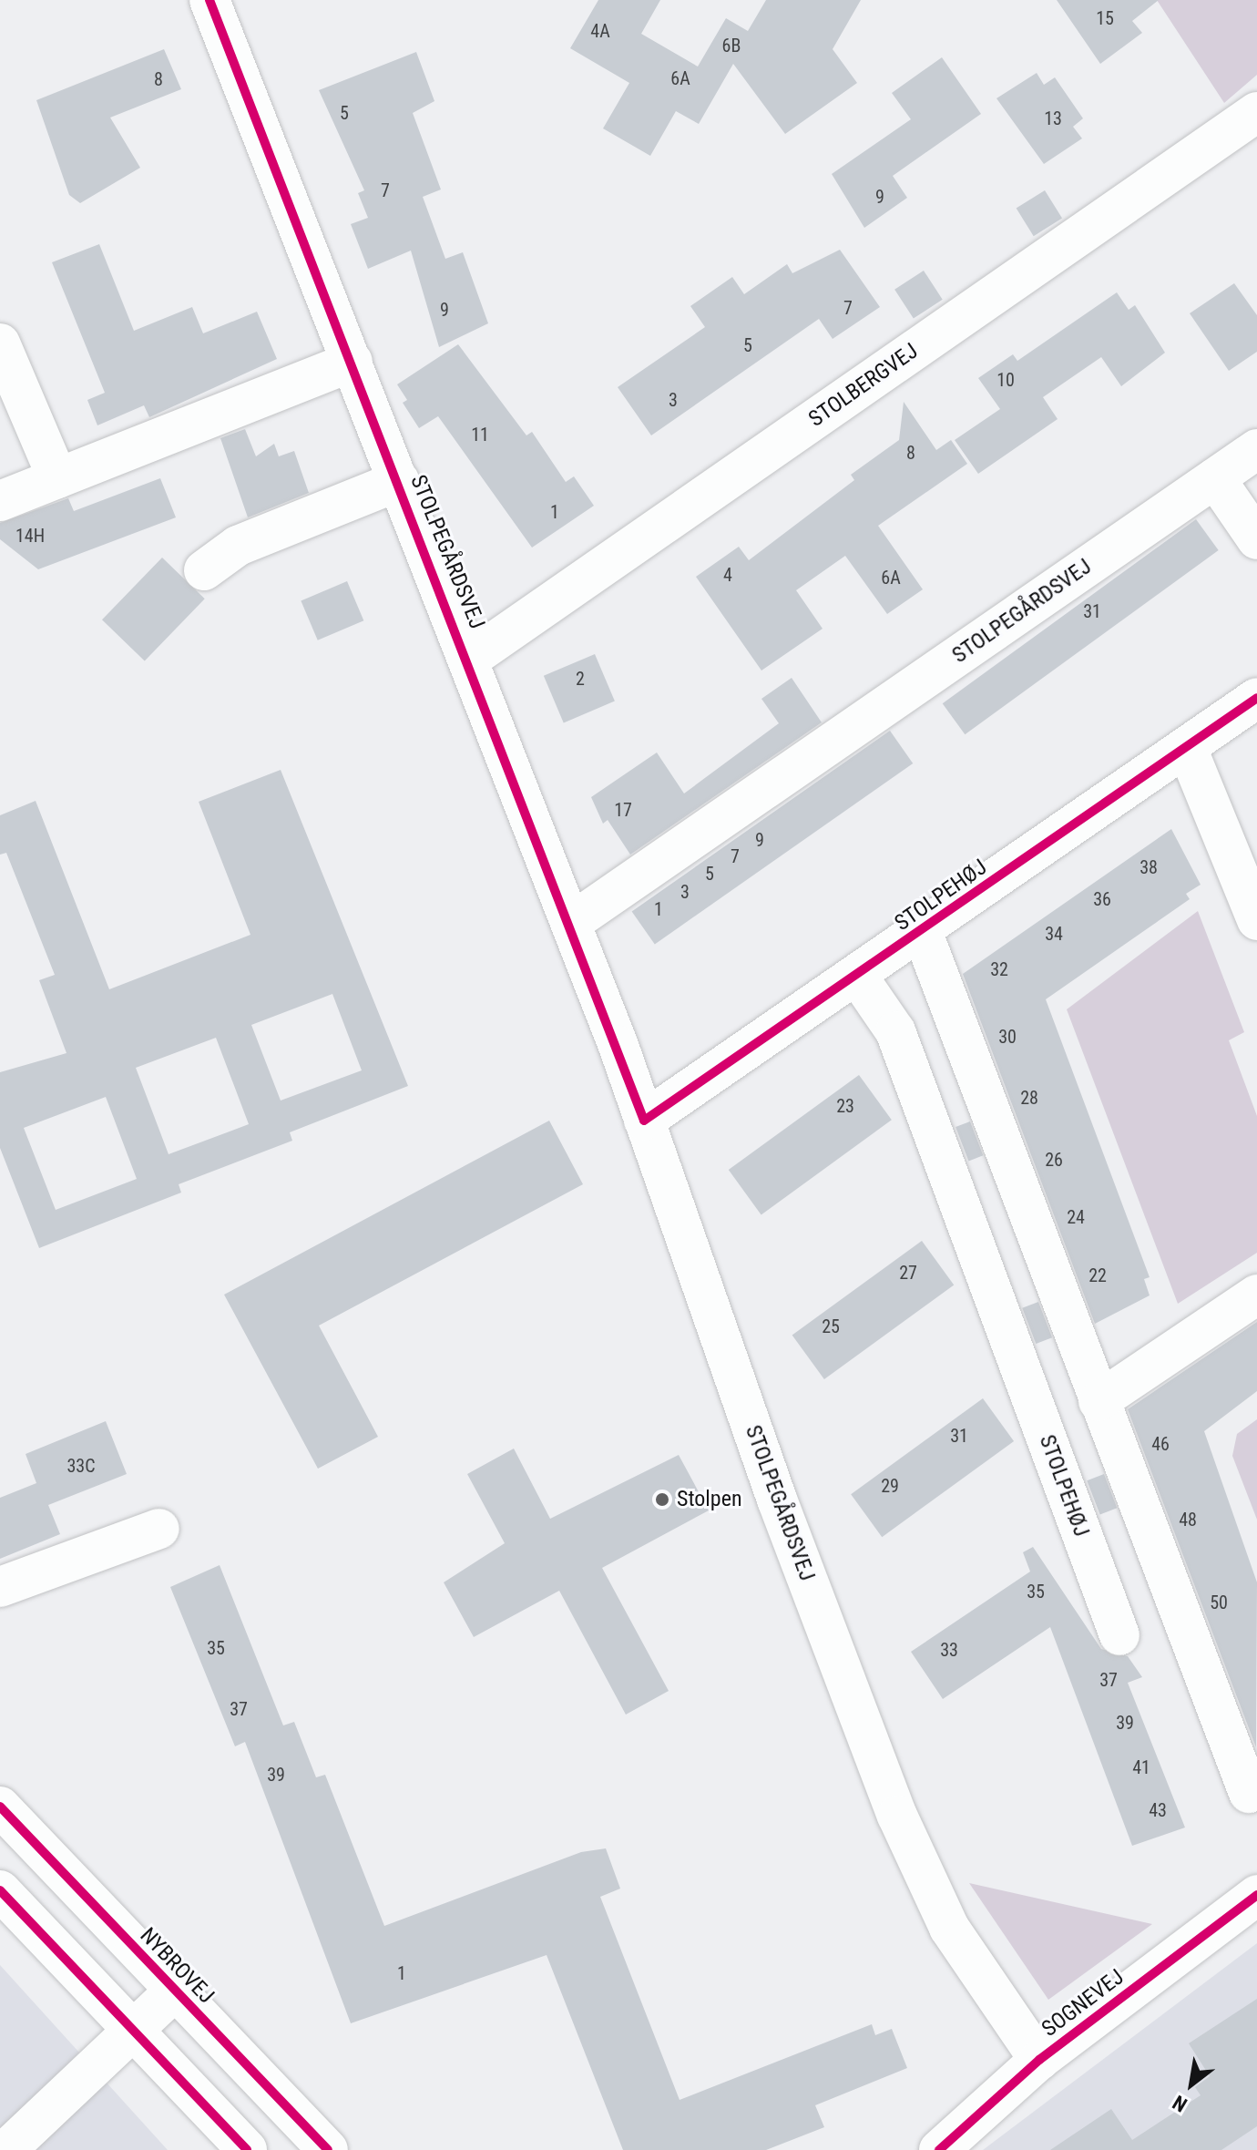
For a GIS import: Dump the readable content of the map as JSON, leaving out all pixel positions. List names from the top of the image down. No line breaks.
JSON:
{"streets":{"street":["STOLBERGVEJ","STOLPEGÅRDSVEJ","STOLPEHØJ","NYBROVEJ","SOGNEVEJ"]},"crossings":[["STOLBERGVEJ","STOLPEGÅRDSVEJ"],["STOLPEGÅRDSVEJ","STOLPEHØJ"],["STOLPEGÅRDSVEJ","SOGNEVEJ"]],"places":["Stolpen"],"house_numbers":["15","4A","6B","6A","8","5","13","7","9","7","9","5","10","3","11","8","1","14H","4","6A","31","2","17","9","7","38","5","3","36","1","34","32","30","28","23","26","24","27","22","25","31","46","33C","29","48","35","50","35","33","37","37","39","41","39","43","1"],"north":"bottom left"}
